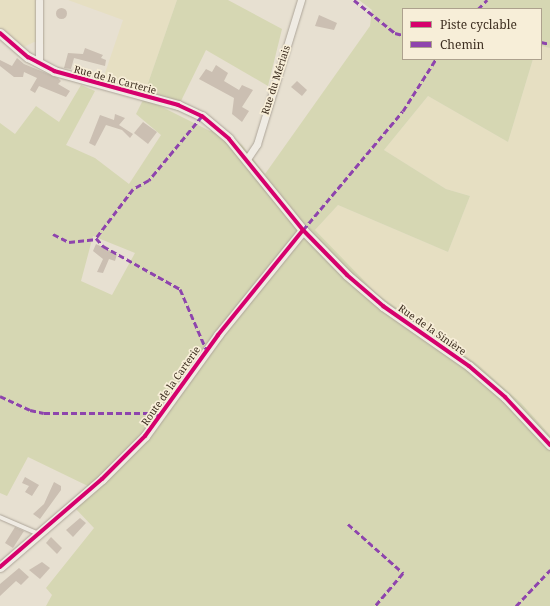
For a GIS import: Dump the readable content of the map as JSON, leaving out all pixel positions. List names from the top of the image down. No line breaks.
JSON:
{"streets":{"street":["Rue de la Carterie","Rue du Mériais","Rue de la Sinière","Route de la Carterie"]},"crossings":[["Rue de la Carterie","Rue du Mériais"],["Rue de la Carterie","Rue de la Sinière"],["Rue de la Carterie","Route de la Carterie"],["Rue de la Sinière","Route de la Carterie"]],"legend":["Piste cyclable","Chemin"]}
